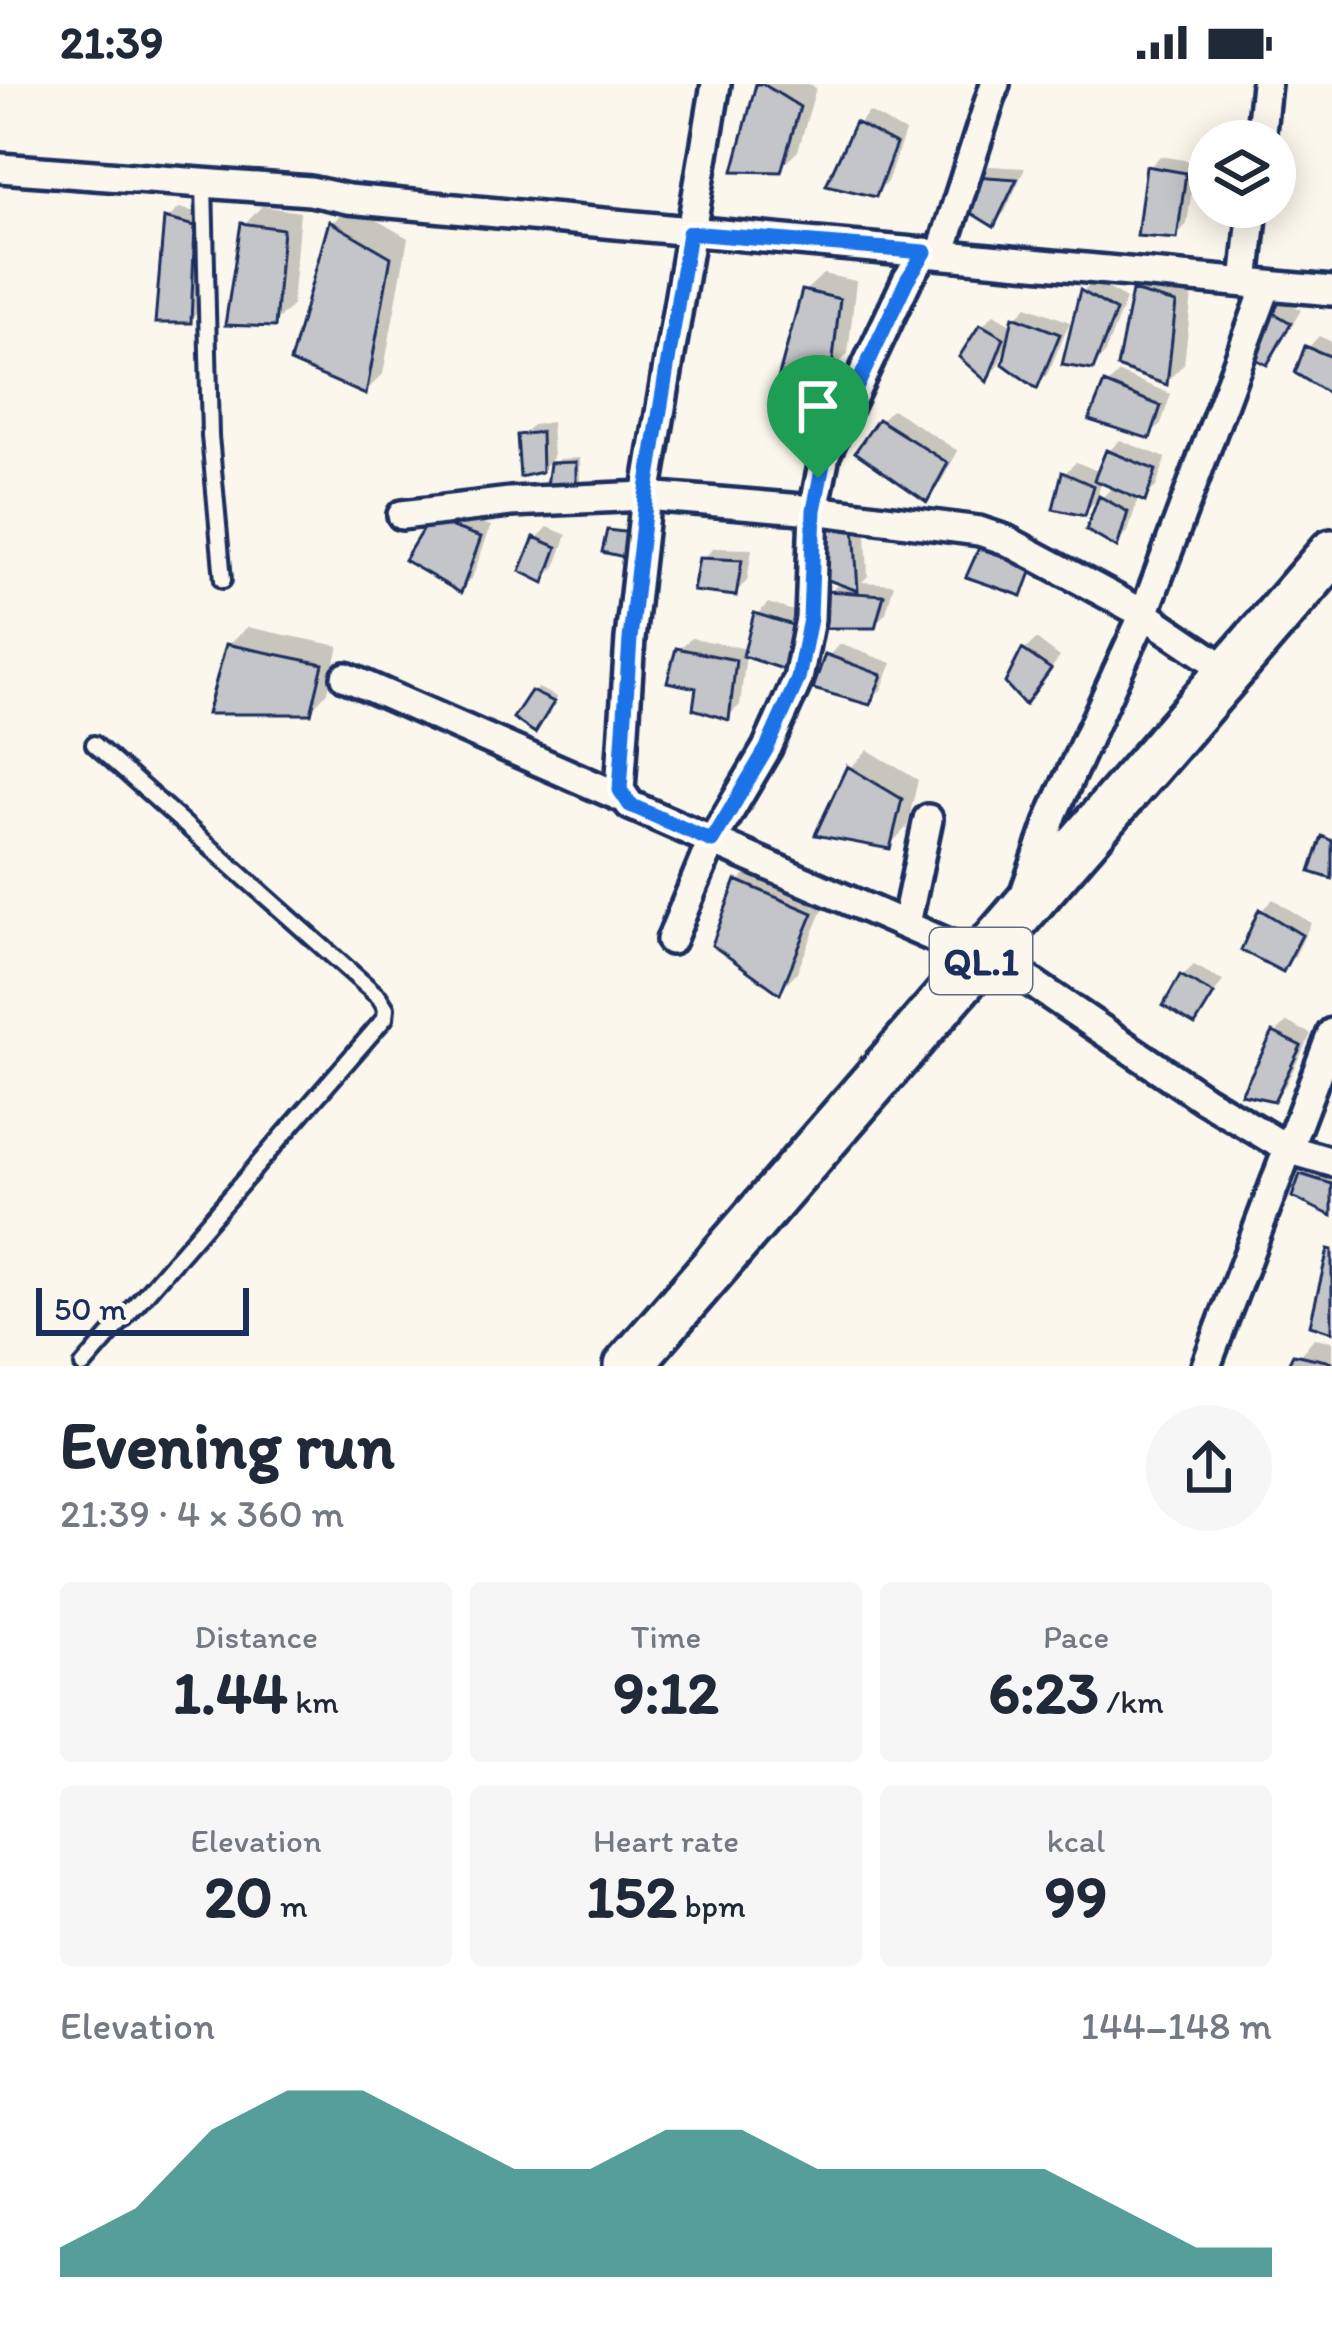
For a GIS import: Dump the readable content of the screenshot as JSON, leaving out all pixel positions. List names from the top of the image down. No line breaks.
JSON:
{"streets":{"highway":["QL.1"]},"scale_bar":"50 m","page":{"status":"21:39","scale":"50 m","heading":["Evening run","21:39 · 4 × 360 m"],"stats":[["Distance","1.44 km"],["Time","9:12"],["Pace","6:23 /km"],["Elevation","20 m"],["Heart rate","152 bpm"],["kcal","99"]],"chart":["Elevation","144–148 m"]}}
